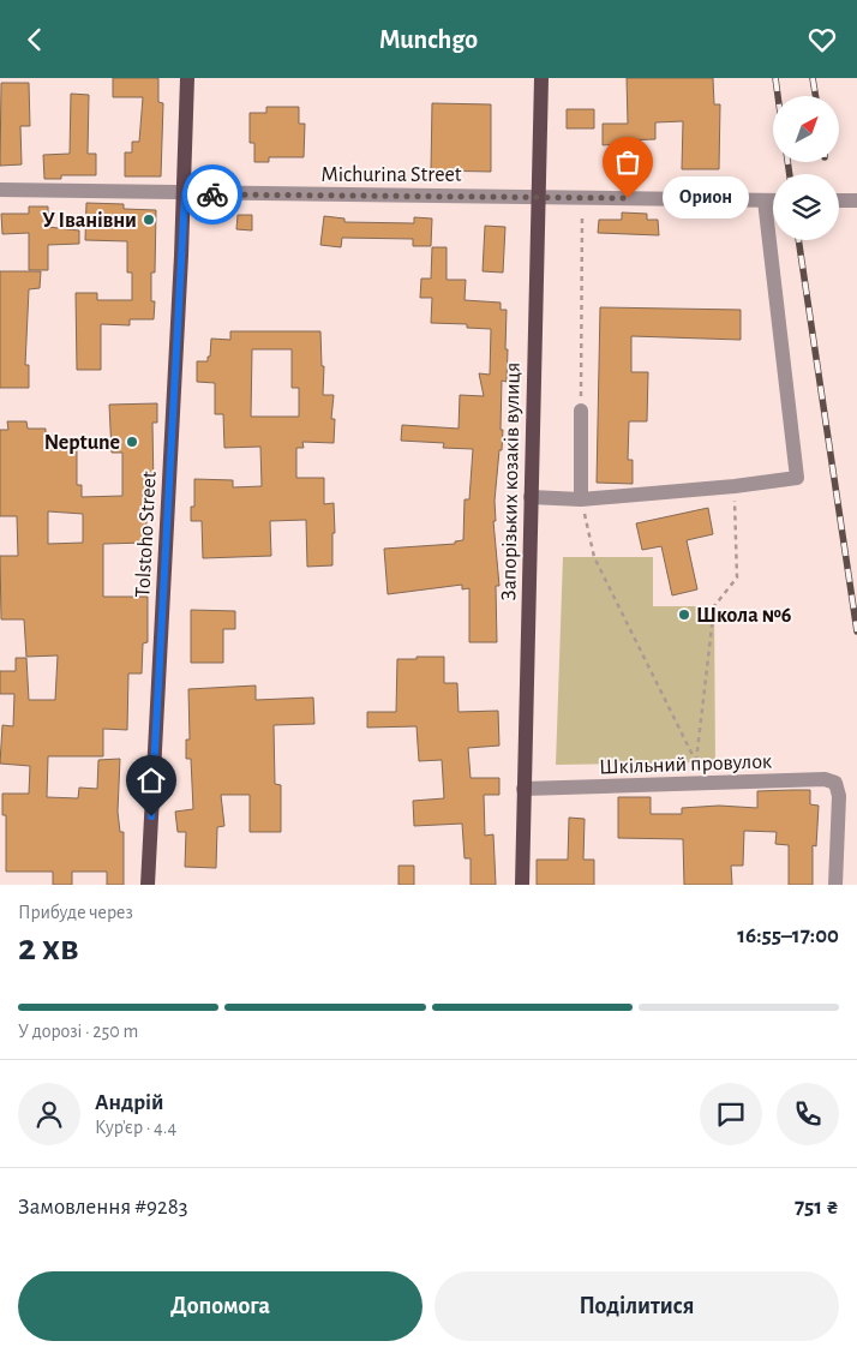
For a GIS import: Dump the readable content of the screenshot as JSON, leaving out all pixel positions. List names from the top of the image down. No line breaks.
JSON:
{"streets":{"main road":["Запорізьких козаків вулиця","Tolstoho Street"],"street":["Michurina Street","Шкільний провулок"]},"crossings":[["Michurina Street","Запорізьких козаків вулиця"],["Michurina Street","Tolstoho Street"],["Запорізьких козаків вулиця","Шкільний провулок"]],"places":["Орион","У Іванівни","Neptune","Школа №6"],"north":"top right","page":{"header":"Munchgo","bubble":"Орион","heading":["2 хв","Прибуде через","16:55–17:00"],"panel":["Андрій","Кур’єр · 4.4","Замовлення #9283","751 ₴"],"bar":"У дорозі · 250 m","buttons":["Допомога","Поділитися"]}}
